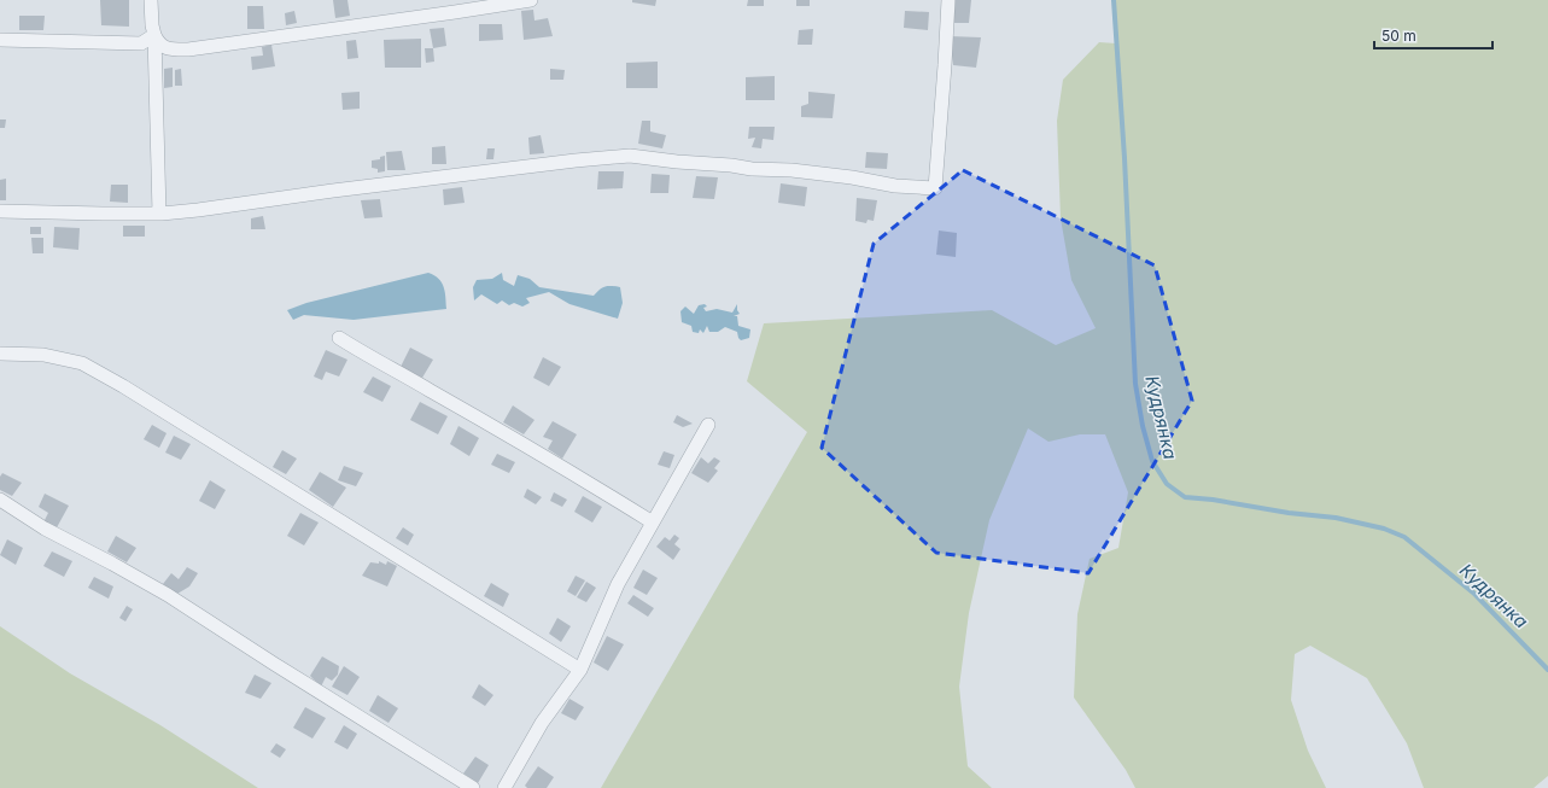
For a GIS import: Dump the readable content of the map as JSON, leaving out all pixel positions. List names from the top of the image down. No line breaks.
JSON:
{"water":["Кудрянка"],"scale_bar":"50 m"}
